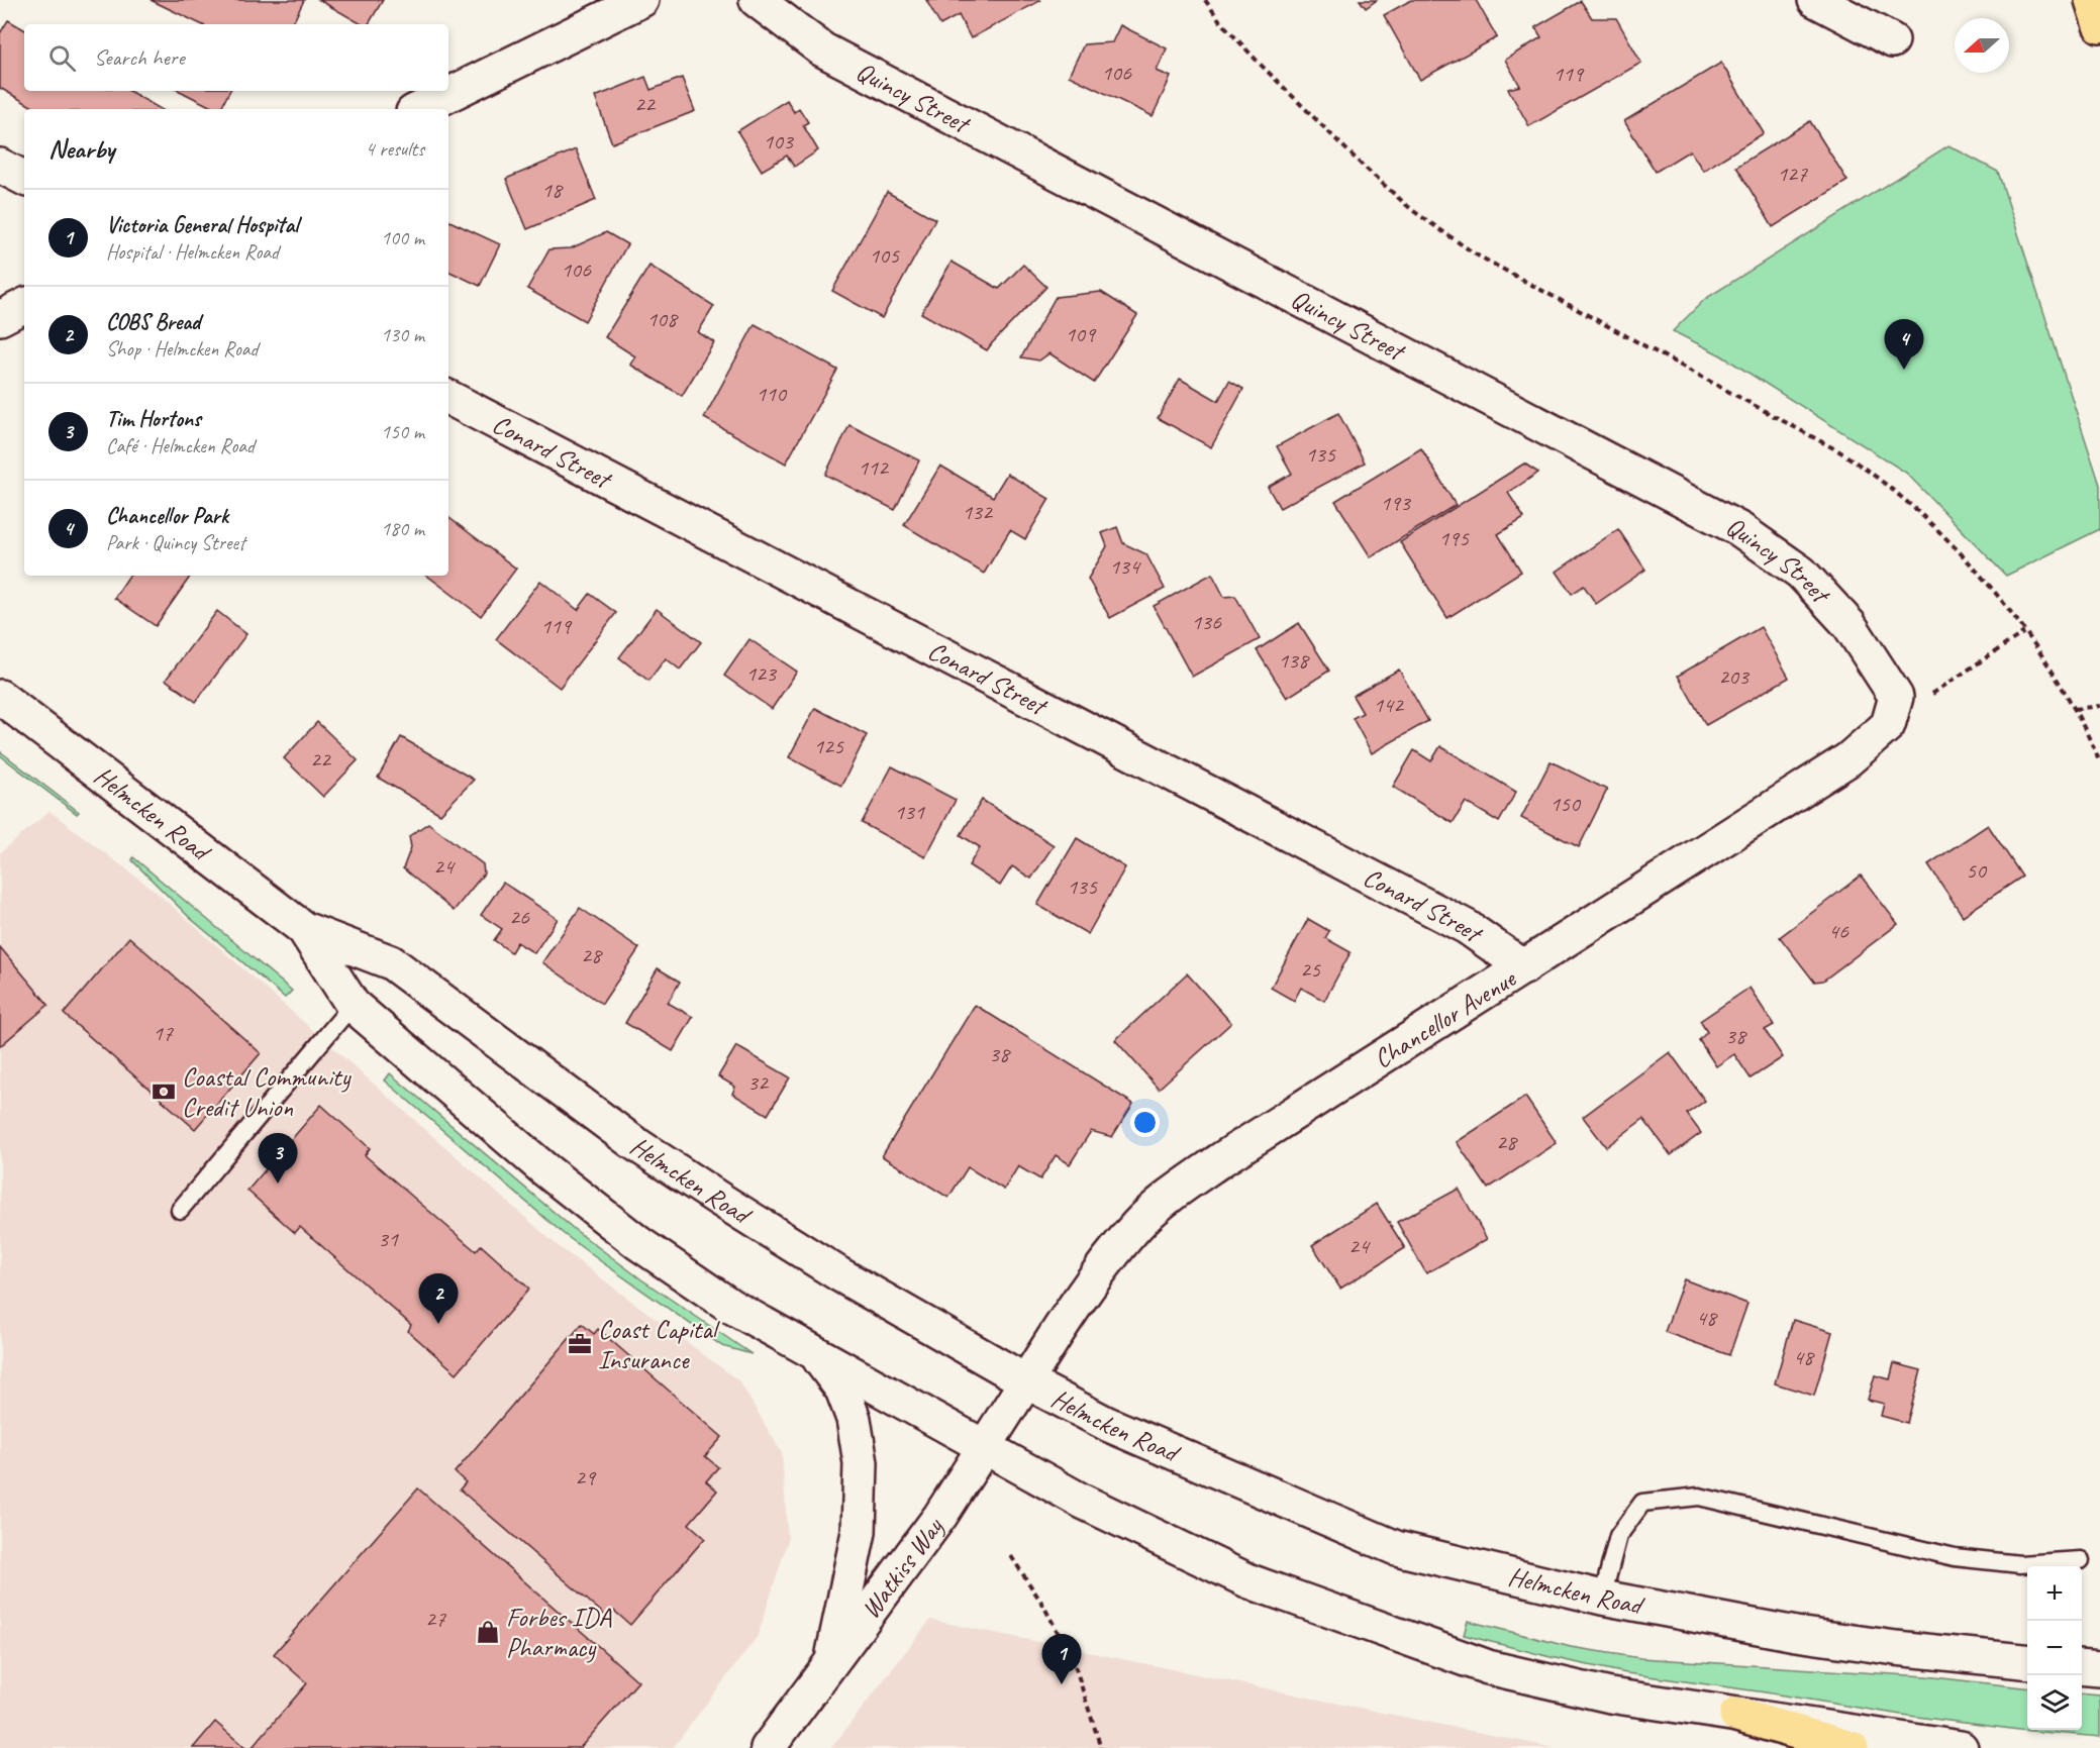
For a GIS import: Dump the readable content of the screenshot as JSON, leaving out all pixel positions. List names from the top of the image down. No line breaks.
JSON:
{"streets":{"street":["Quincy Street","Conard Street","Helmcken Road","Chancellor Avenue","Watkiss Way"]},"crossings":[["Quincy Street","Chancellor Avenue"],["Conard Street","Chancellor Avenue"],["Helmcken Road","Chancellor Avenue"],["Helmcken Road","Watkiss Way"],["Chancellor Avenue","Watkiss Way"]],"places":{"bank":["Coastal Community Credit Union"],"office":["Coast Capital Insurance"],"shop":["Forbes IDA Pharmacy"]},"house_numbers":["106","119","22","103","127","18","105","106","108","109","110","135","112","193","132","195","134","136","119","138","123","203","142","125","22","150","131","24","50","135","26","46","28","25","17","38","38","32","28","31","24","48","48","29","27"],"north":"left","page":{"search":"Search here","heading":["Nearby","4 results"],"list":[{"mark":"1","name":"Victoria General Hospital","note":"Hospital · Helmcken Road","value":"100 m"},{"mark":"2","name":"COBS Bread","note":"Shop · Helmcken Road","value":"130 m"},{"mark":"3","name":"Tim Hortons","note":"Café · Helmcken Road","value":"150 m"},{"mark":"4","name":"Chancellor Park","note":"Park · Quincy Street","value":"180 m"}],"pins":["4","3","2","1"],"map_buttons":["+","−"]}}
